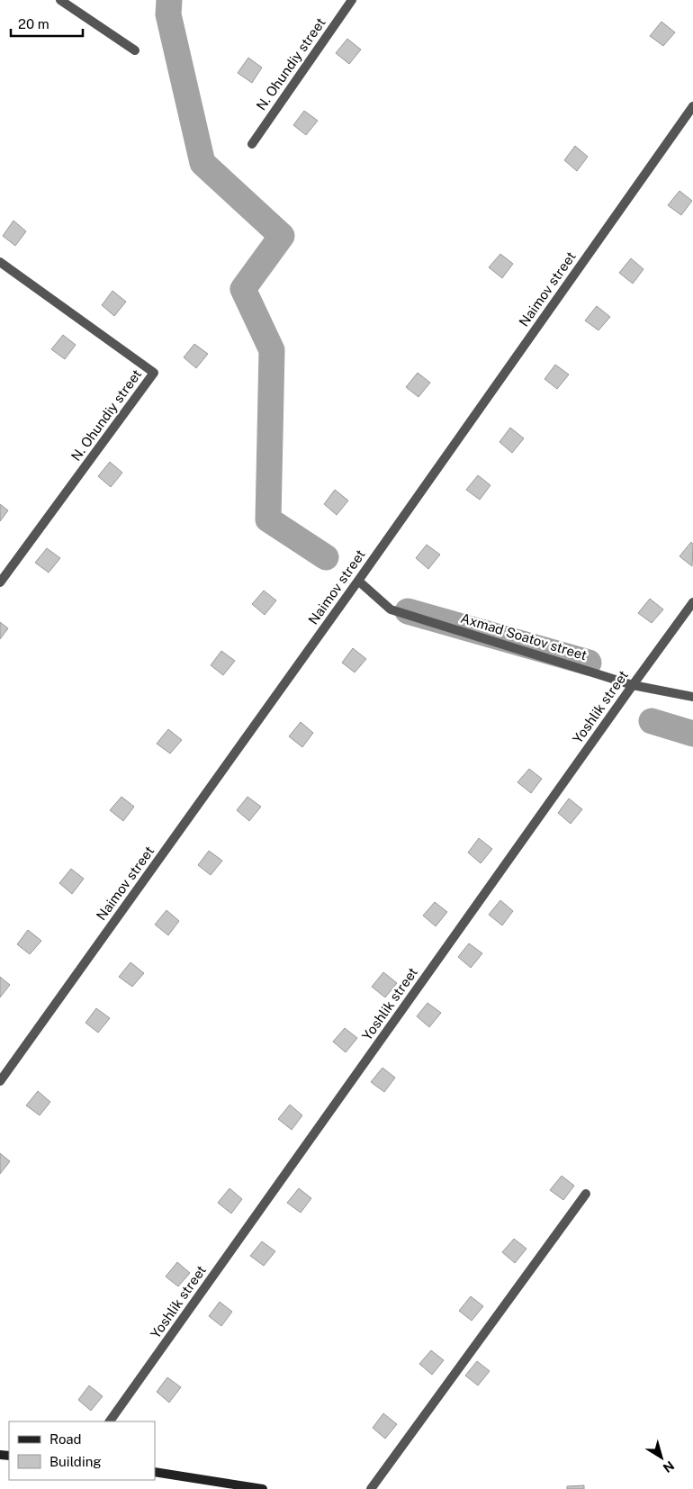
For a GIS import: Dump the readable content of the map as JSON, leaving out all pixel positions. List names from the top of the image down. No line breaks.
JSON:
{"streets":{"street":["N. Ohundiy street","Naimov street","Axmad Soatov street","Yoshlik street"]},"crossings":[["Naimov street","Axmad Soatov street"],["Axmad Soatov street","Yoshlik street"]],"legend":["Road","Building"],"scale_bar":"20 m","north":"bottom right"}
